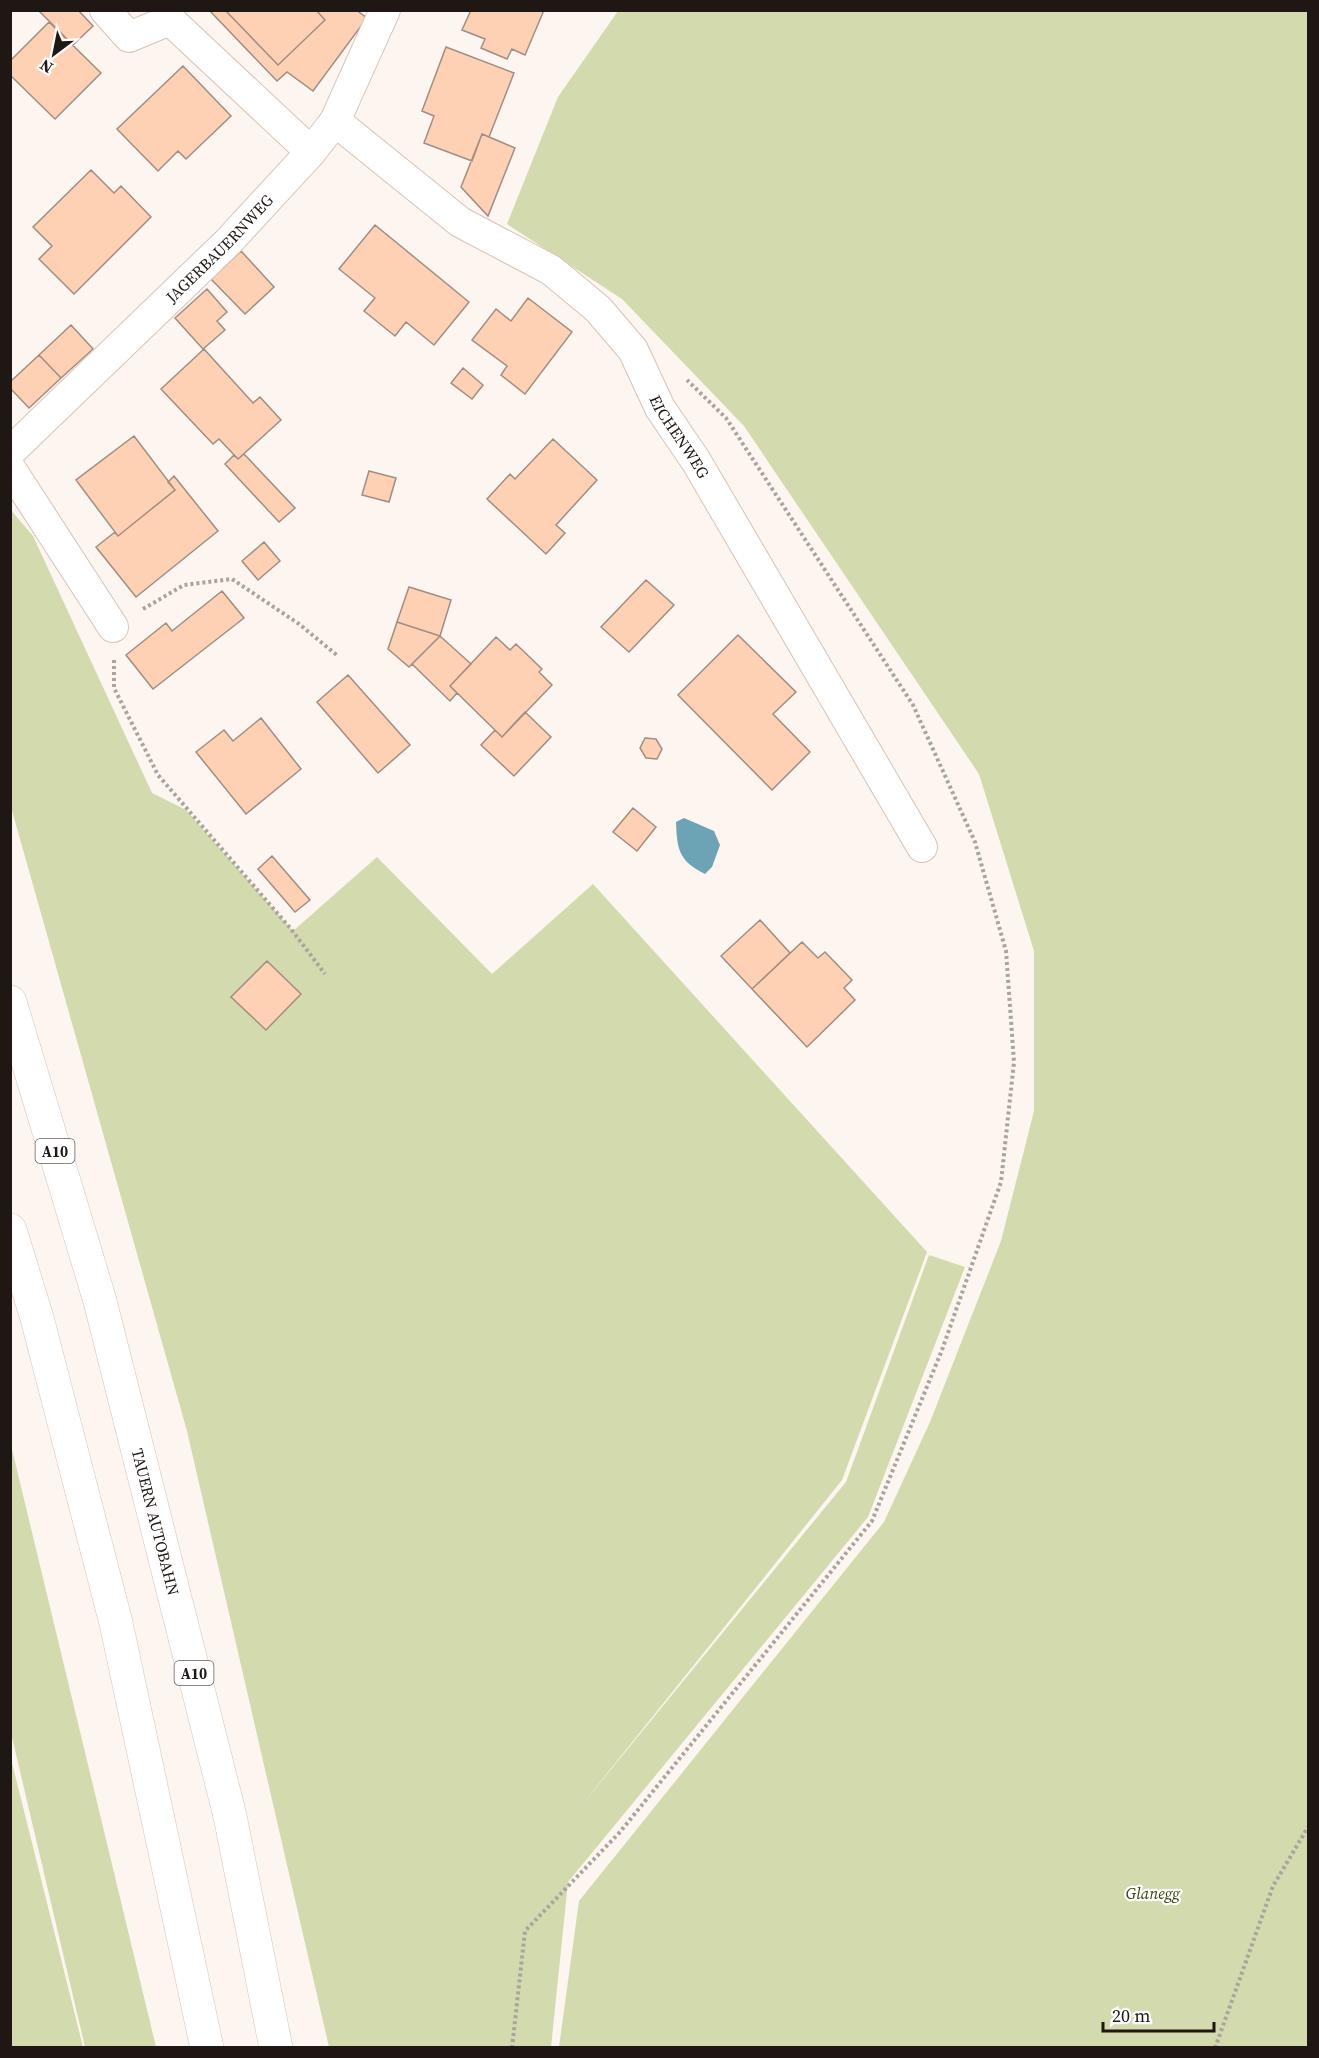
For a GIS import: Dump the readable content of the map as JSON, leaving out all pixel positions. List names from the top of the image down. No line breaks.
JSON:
{"streets":{"highway":["A10","TAUERN AUTOBAHN"],"street":["JAGERBAUERNWEG","EICHENWEG"]},"crossings":[["JAGERBAUERNWEG","EICHENWEG"]],"parks":["Glanegg"],"scale_bar":"20 m","north":"bottom left"}
